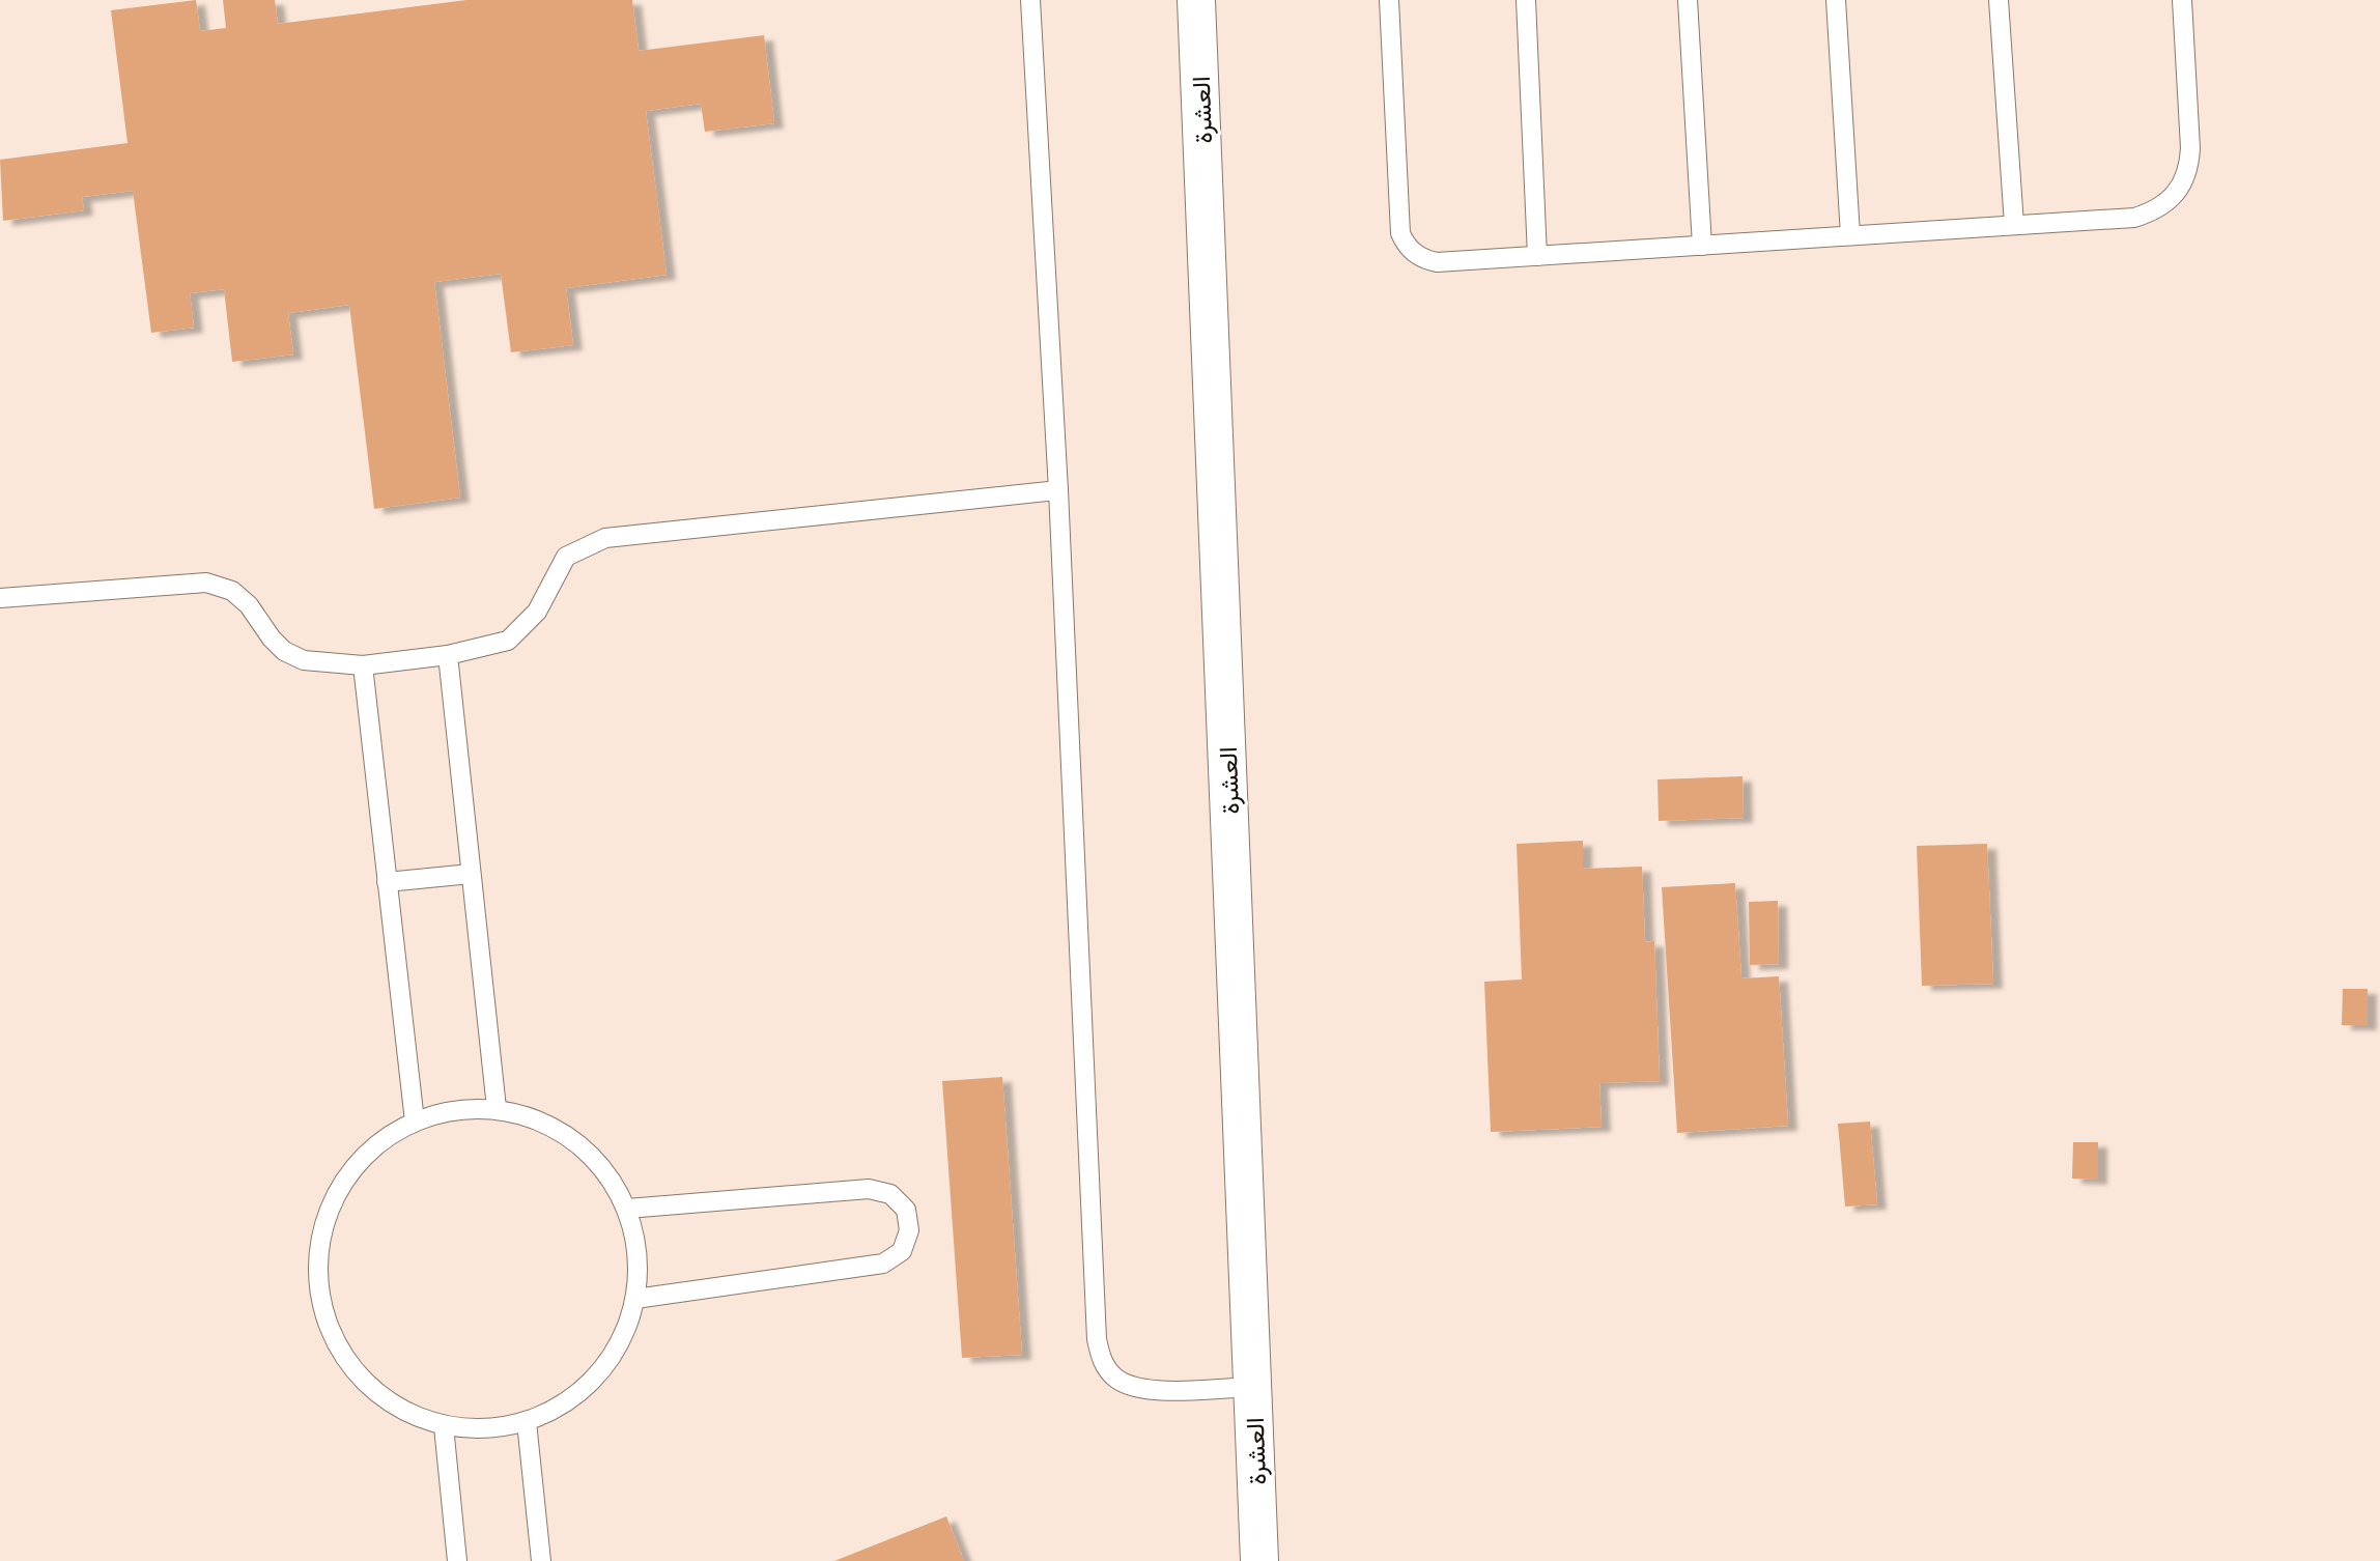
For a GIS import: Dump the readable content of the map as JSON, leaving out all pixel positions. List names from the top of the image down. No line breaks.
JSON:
{"streets":{"street":["العشرة"]}}
